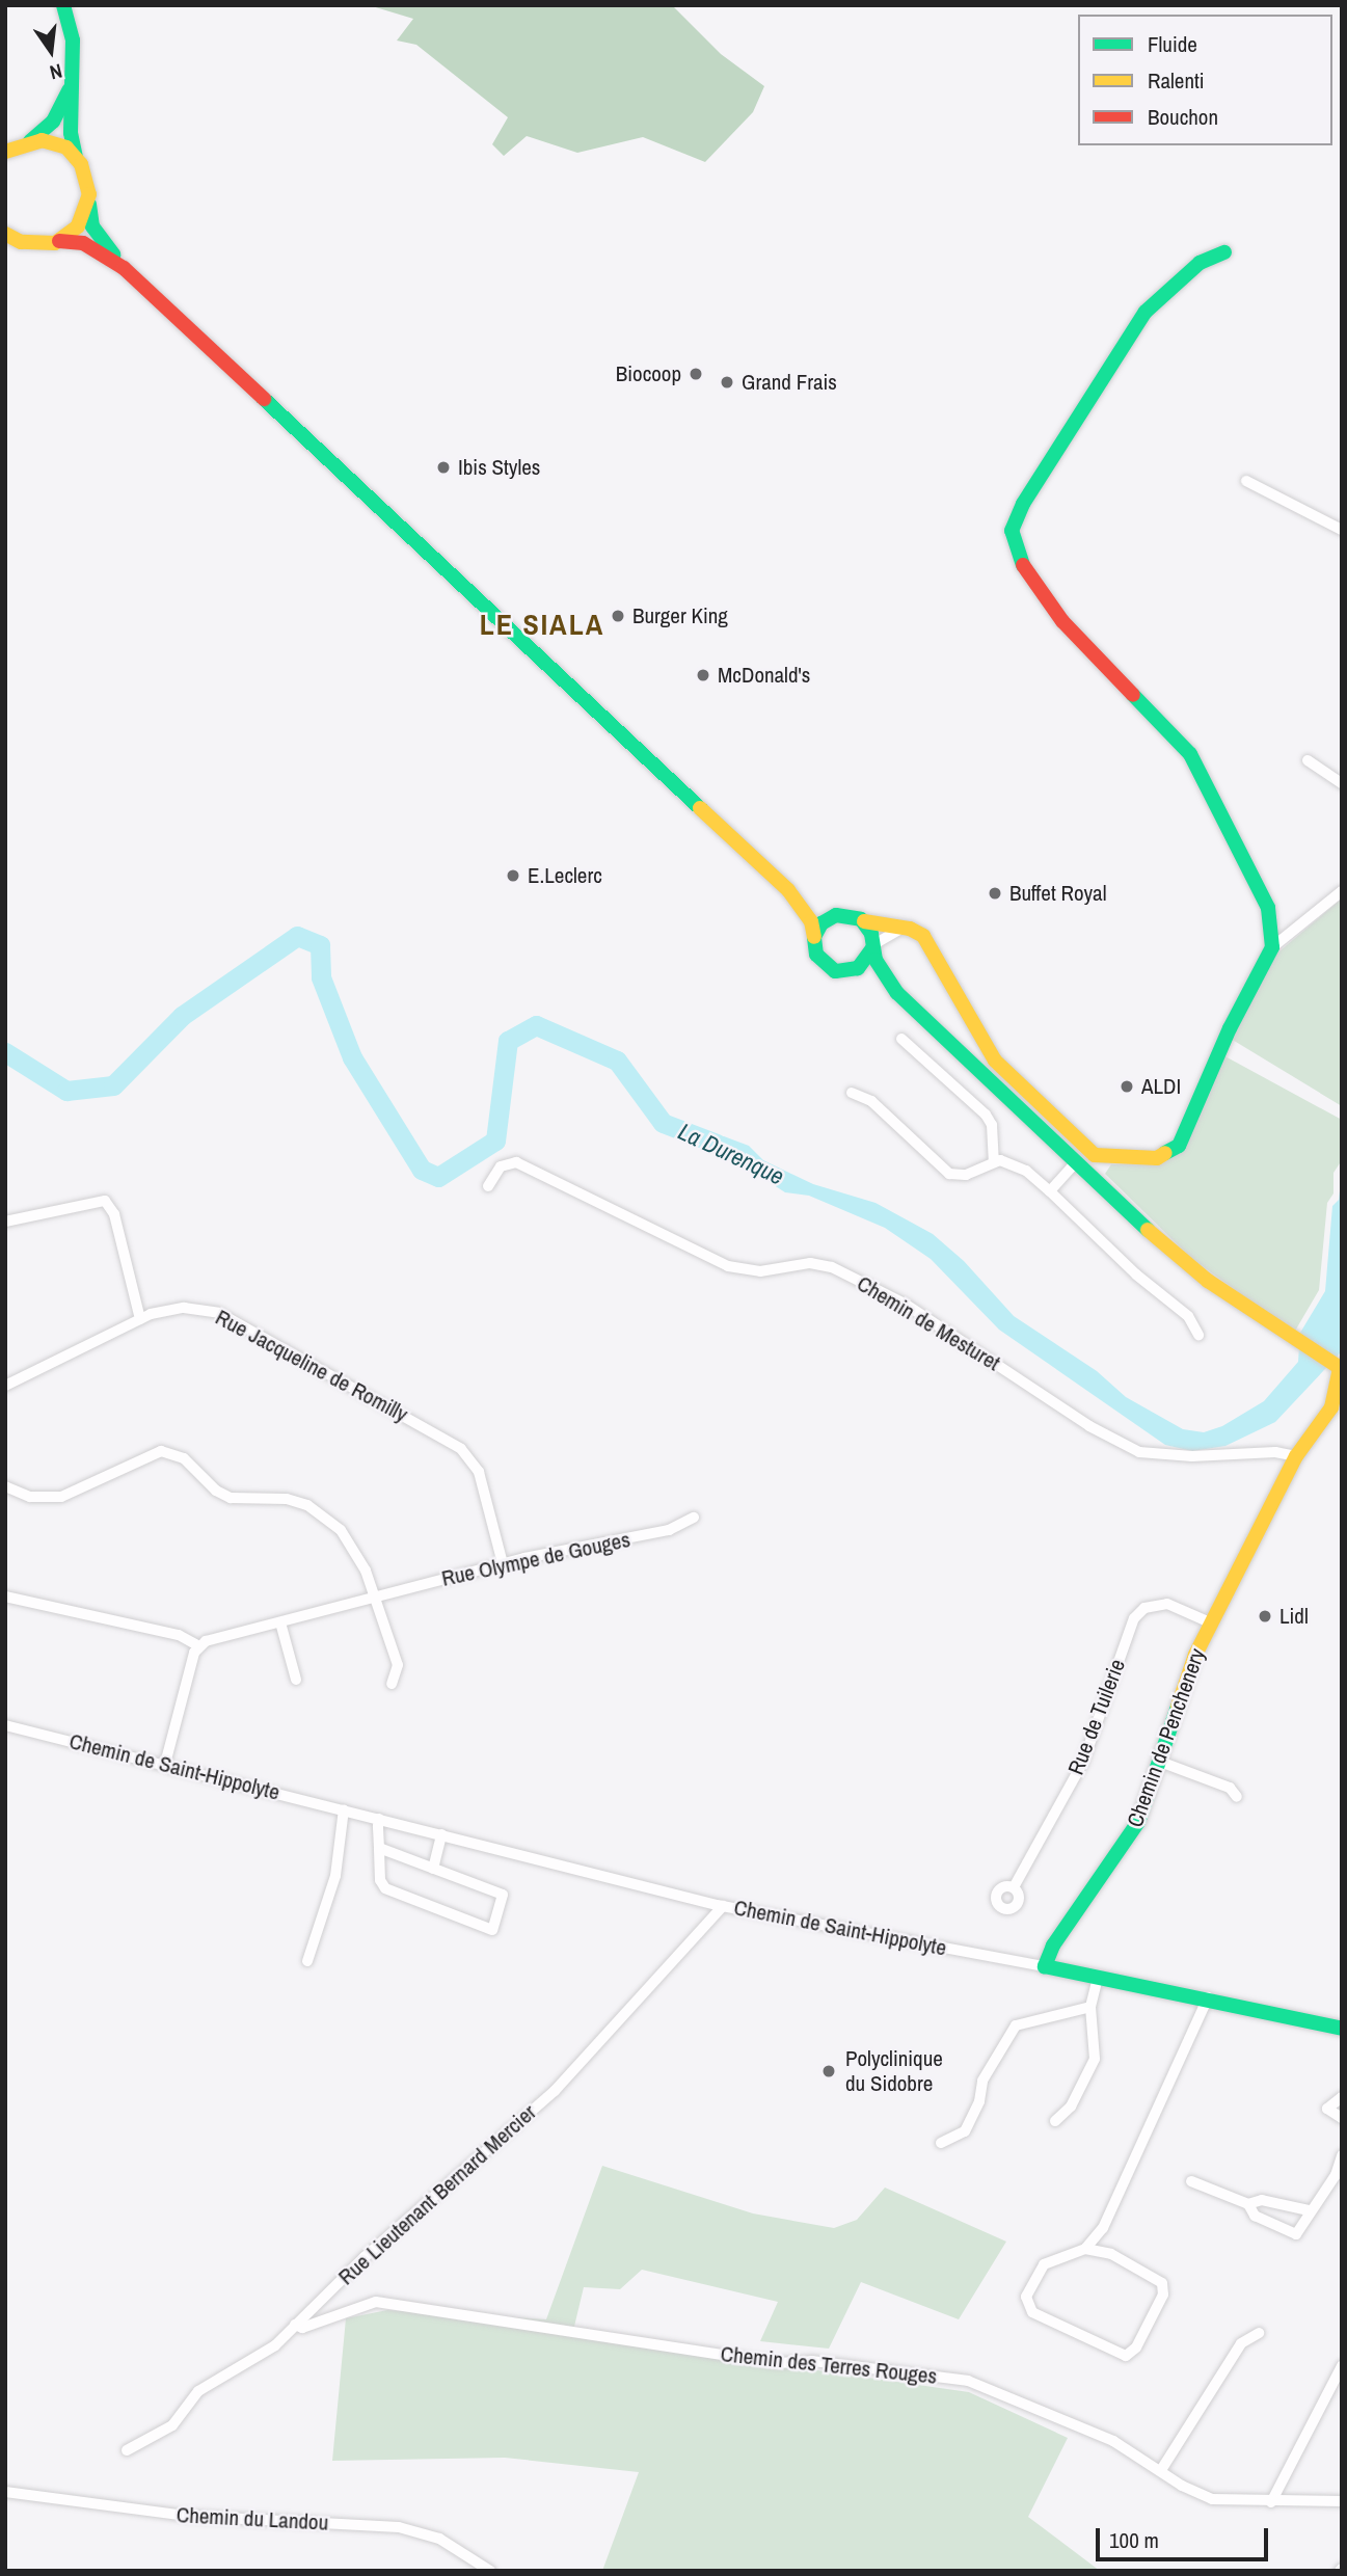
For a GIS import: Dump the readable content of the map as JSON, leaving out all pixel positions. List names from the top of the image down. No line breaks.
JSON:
{"streets":{"street":["Chemin de Mesturet","Rue Jacqueline de Romilly","Rue Olympe de Gouges","Rue de Tuilerie","Chemin de Penchenery","Chemin de Saint-Hippolyte","Rue Lieutenant Bernard Mercier","Chemin des Terres Rouges","Chemin du Landou"]},"crossings":[["Chemin de Mesturet","Chemin de Penchenery"],["Rue Jacqueline de Romilly","Rue Olympe de Gouges"],["Rue de Tuilerie","Chemin de Penchenery"],["Chemin de Penchenery","Chemin de Saint-Hippolyte"],["Chemin de Saint-Hippolyte","Rue Lieutenant Bernard Mercier"],["Rue Lieutenant Bernard Mercier","Chemin des Terres Rouges"]],"districts":["LE SIALA"],"water":["La Durenque"],"places":["Biocoop","Grand Frais","Ibis Styles","Burger King","McDonald's","E.Leclerc","Buffet Royal","ALDI","Lidl","Polyclinique du Sidobre"],"legend":["Fluide","Ralenti","Bouchon"],"scale_bar":"100 m","north":"bottom"}
